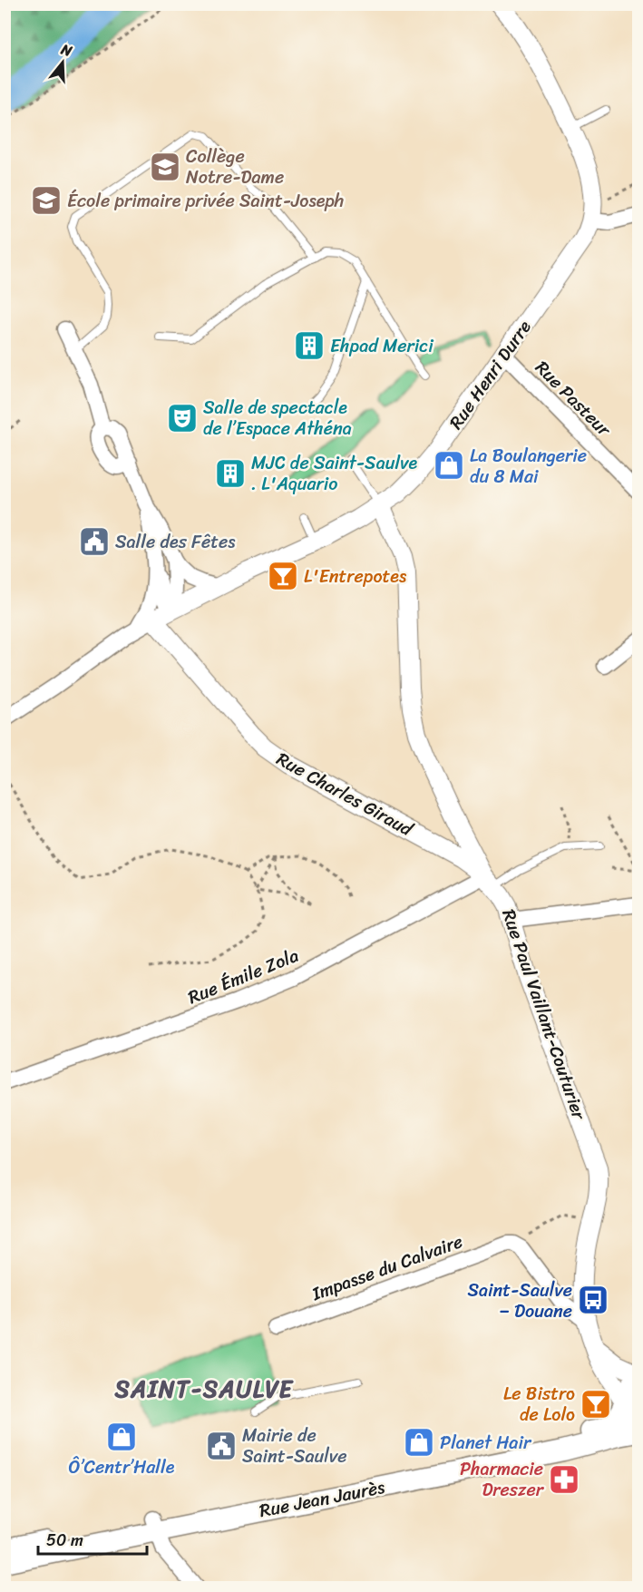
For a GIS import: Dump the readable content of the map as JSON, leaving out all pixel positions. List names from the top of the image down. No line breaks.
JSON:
{"streets":{"main road":["Rue Jean Jaurès"],"street":["Rue Henri Durre","Rue Pasteur","Rue Charles Giraud","Rue Émile Zola","Rue Paul Vaillant-Couturier","Impasse du Calvaire"]},"crossings":[["Rue Henri Durre","Rue Pasteur"],["Rue Henri Durre","Rue Charles Giraud"],["Rue Henri Durre","Rue Paul Vaillant-Couturier"],["Rue Charles Giraud","Rue Émile Zola"],["Rue Charles Giraud","Rue Paul Vaillant-Couturier"],["Rue Émile Zola","Rue Paul Vaillant-Couturier"],["Rue Paul Vaillant-Couturier","Rue Jean Jaurès"]],"districts":["SAINT-SAULVE"],"places":{"school or university":["Collège Notre-Dame","École primaire privée Saint-Joseph"],"building":["Ehpad Merici","MJC de Saint-Saulve . L'Aquario"],"theatre":["Salle de spectacle de l’Espace Athéna"],"shop":["La Boulangerie du 8 Mai","Ô’Centr’Halle","Planet Hair"],"public building":["Salle des Fêtes","Mairie de Saint-Saulve"],"bar":["L'Entrepotes","Le Bistro de Lolo"],"bus stop":["Saint-Saulve – Douane"],"pharmacy":["Pharmacie Dreszer"]},"scale_bar":"50 m","north":"top"}
